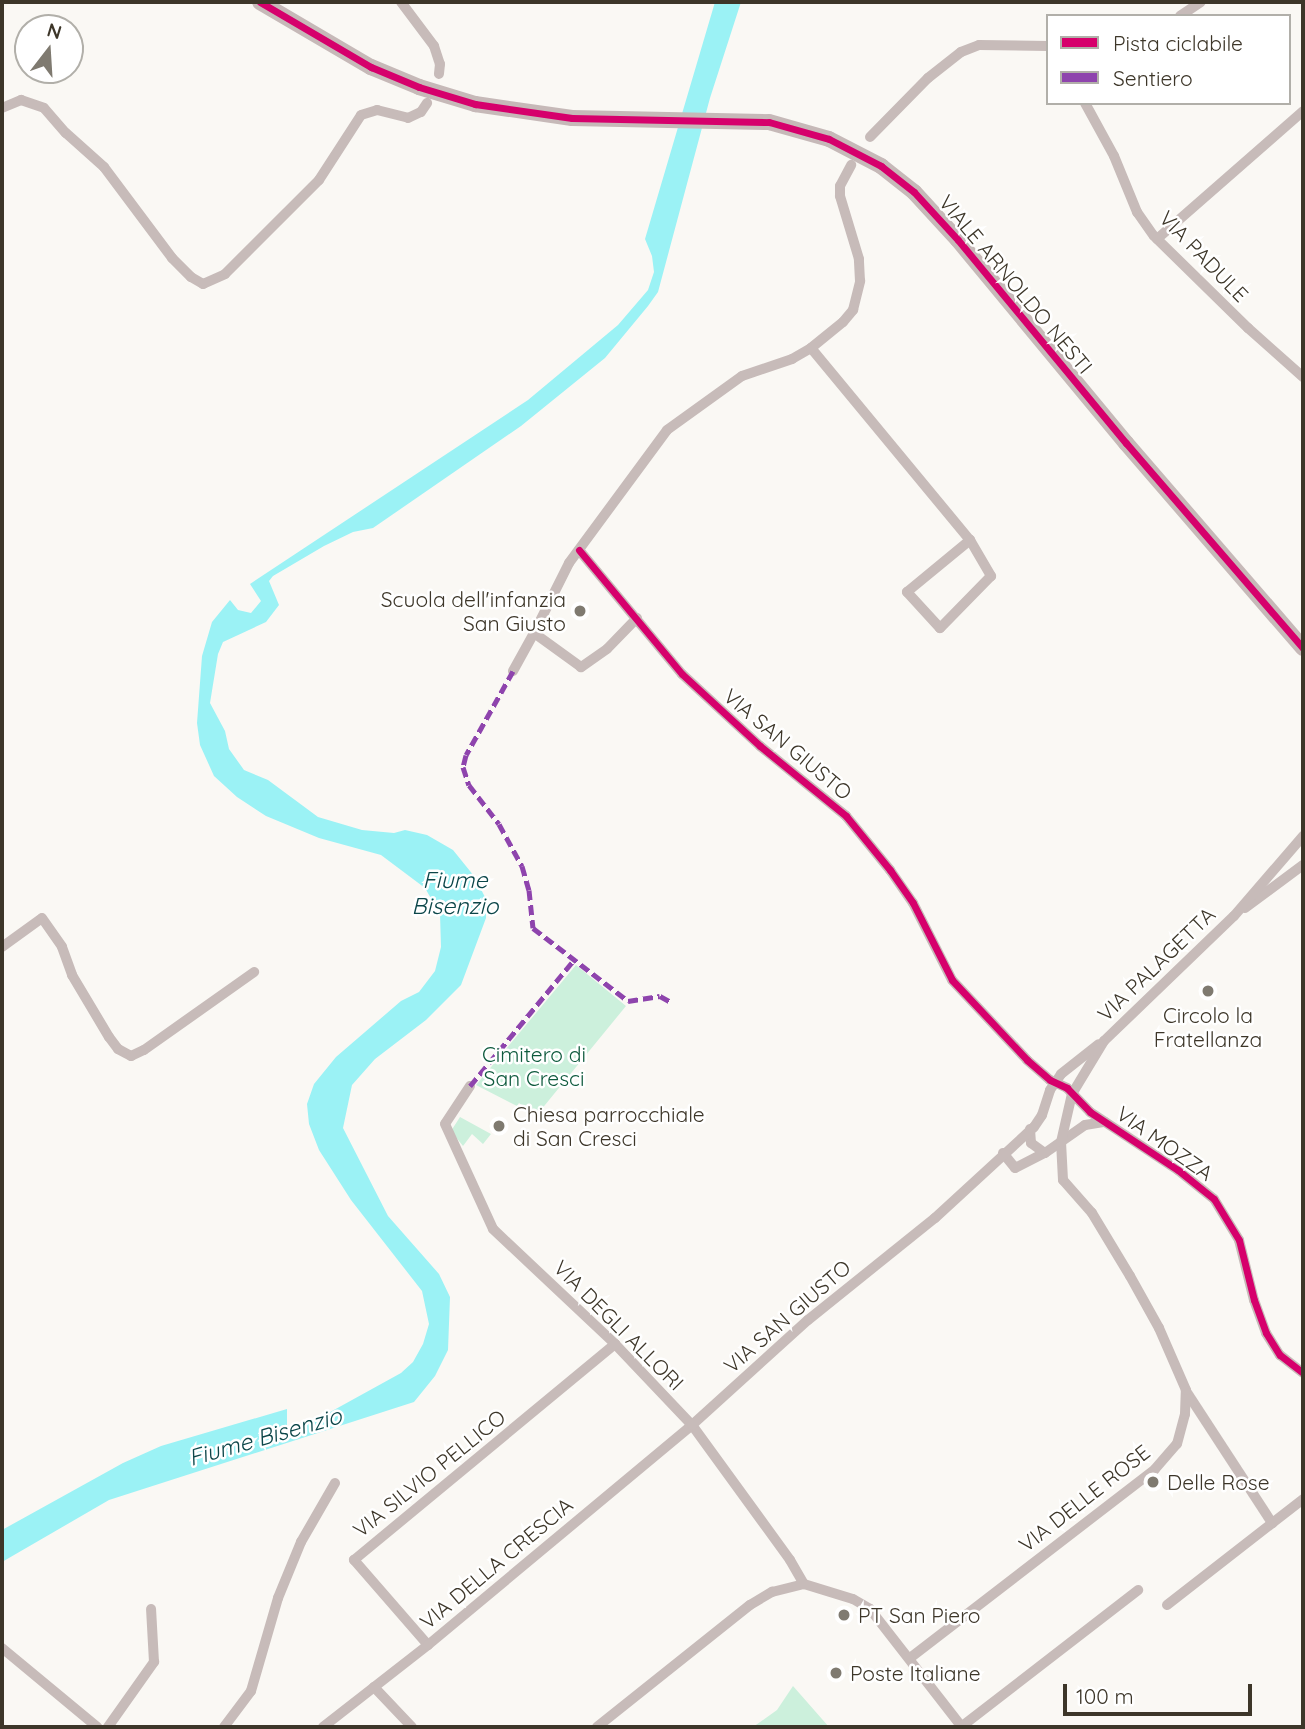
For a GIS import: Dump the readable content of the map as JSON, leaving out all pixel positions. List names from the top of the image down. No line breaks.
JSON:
{"streets":{"street":["VIA PADULE","VIALE ARNOLDO NESTI","VIA SAN GIUSTO","VIA PALAGETTA","VIA MOZZA","VIA DEGLI ALLORI","VIA SILVIO PELLICO","VIA DELLE ROSE","VIA DELLA CRESCIA"]},"crossings":[["VIA SAN GIUSTO","VIA PALAGETTA"],["VIA SAN GIUSTO","VIA MOZZA"],["VIA SAN GIUSTO","VIA DEGLI ALLORI"],["VIA SAN GIUSTO","VIA DELLA CRESCIA"],["VIA PALAGETTA","VIA MOZZA"],["VIA DEGLI ALLORI","VIA SILVIO PELLICO"],["VIA DEGLI ALLORI","VIA DELLA CRESCIA"],["VIA SILVIO PELLICO","VIA DELLA CRESCIA"]],"water":["Fiume Bisenzio"],"parks":["Cimitero di San Cresci"],"places":["Scuola dell'infanzia San Giusto","Circolo la Fratellanza","Chiesa parrocchiale di San Cresci","Delle Rose","PT San Piero","Poste Italiane"],"legend":["Pista ciclabile","Sentiero"],"scale_bar":"100 m","north":"top"}
